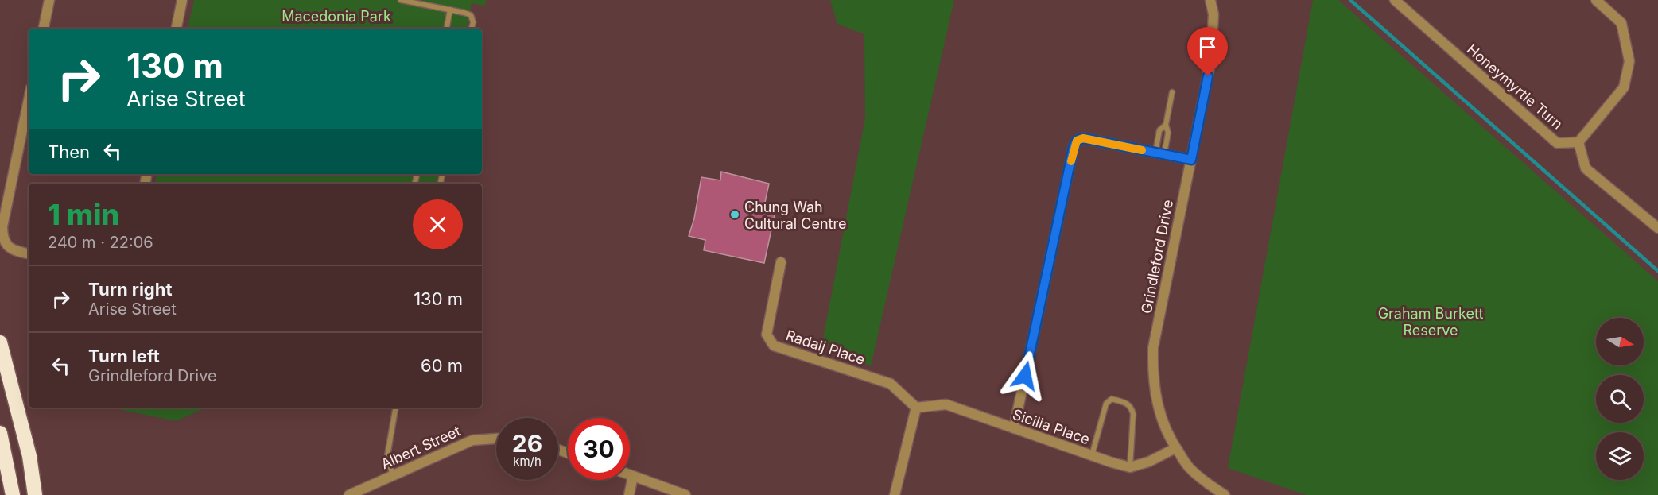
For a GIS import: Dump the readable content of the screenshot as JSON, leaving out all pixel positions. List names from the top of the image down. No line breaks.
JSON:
{"streets":{"street":["Honeymyrtle Turn","Grindleford Drive","Radalj Place","Sicilia Place","Albert Street"]},"crossings":[["Radalj Place","Sicilia Place"]],"parks":["Macedonia Park","Graham Burkett Reserve"],"places":["Chung Wah Cultural Centre"],"north":"right","page":{"turn":["130 m","Arise Street"],"then":"Then","heading":["1 min","240 m · 22:06"],"list":[{"name":"Turn right","note":"Arise Street","value":"130 m"},{"name":"Turn left","note":"Grindleford Drive","value":"60 m"}],"speed":"26 km/h","limit":"30"}}
